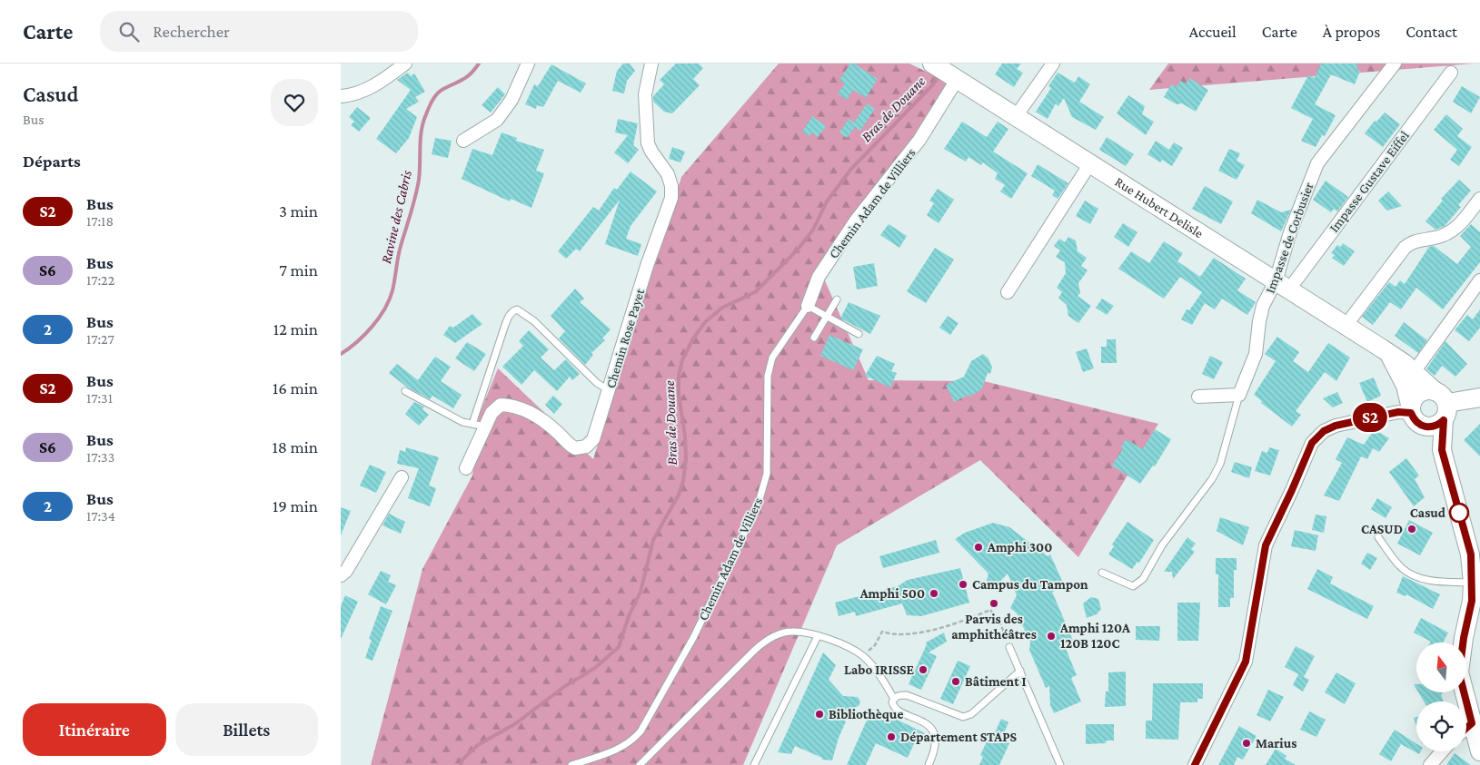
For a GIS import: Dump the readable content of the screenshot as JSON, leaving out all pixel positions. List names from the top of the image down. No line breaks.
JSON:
{"streets":{"main road":["Rue Hubert Delisle"],"street":["Impasse Gustave Eiffel","Chemin Adam de Villiers","Impasse de Corbusier","Chemin Rose Payet"]},"crossings":[["Impasse Gustave Eiffel","Rue Hubert Delisle"],["Impasse Gustave Eiffel","Impasse de Corbusier"],["Chemin Adam de Villiers","Rue Hubert Delisle"],["Rue Hubert Delisle","Impasse de Corbusier"]],"water":["Bras de Douane","Ravine des Cabris"],"places":["Casud","CASUD","Amphi 300","Campus du Tampon","Amphi 500","Parvis des amphithéâtres","Amphi 120A 120B 120C","Labo IRISSE","Bâtiment I","Bibliothèque","Département STAPS","Marius"],"lines":["bus line S2"],"north":"top","page":{"header":"Carte","search":"Rechercher","nav":["Accueil","Carte","À propos","Contact"],"heading":[["Casud","Bus"],"Départs"],"on_map":"S2","list":[{"mark":"S2","name":"Bus","note":"17:18","value":"3 min"},{"mark":"S6","name":"Bus","note":"17:22","value":"7 min"},{"mark":"2","name":"Bus","note":"17:27","value":"12 min"},{"mark":"S2","name":"Bus","note":"17:31","value":"16 min"},{"mark":"S6","name":"Bus","note":"17:33","value":"18 min"},{"mark":"2","name":"Bus","note":"17:34","value":"19 min"}],"buttons":["Itinéraire","Billets"]}}
